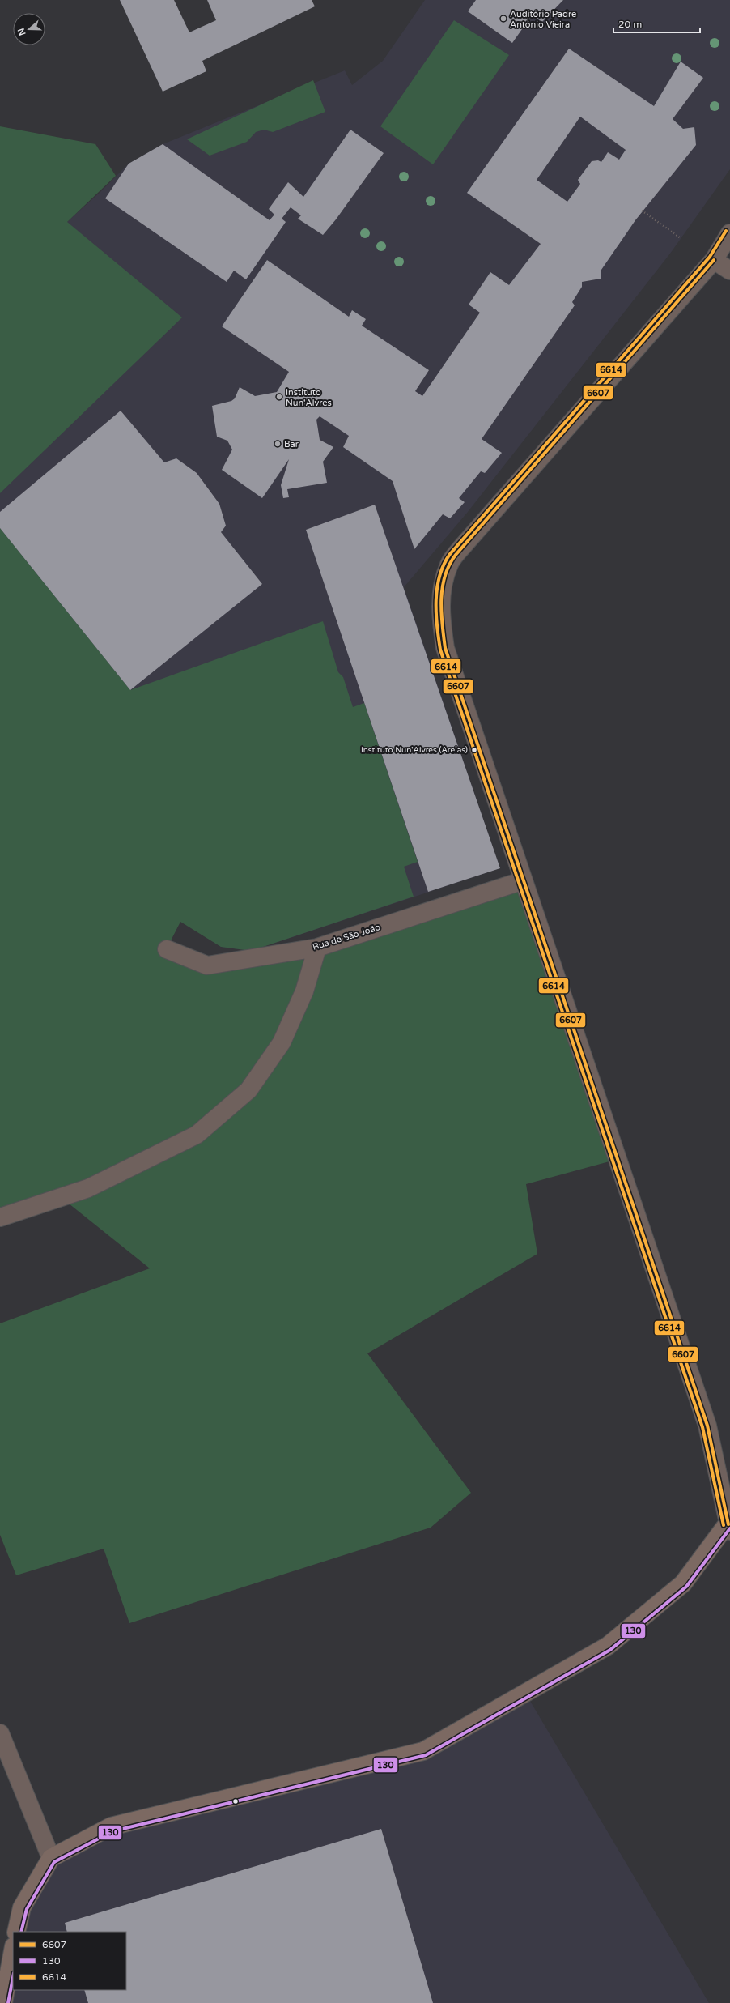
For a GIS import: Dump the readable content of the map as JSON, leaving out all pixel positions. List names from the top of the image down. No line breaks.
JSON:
{"streets":{"street":["Rua de São João"]},"places":["Auditório Padre António Vieira","Instituto Nun'Alvres","Bar","Instituto Nun'Alvres (Areias)"],"lines":["transit line 6614","transit line 6607","transit line 130"],"legend":["6607","130","6614"],"scale_bar":"20 m","north":"left"}
